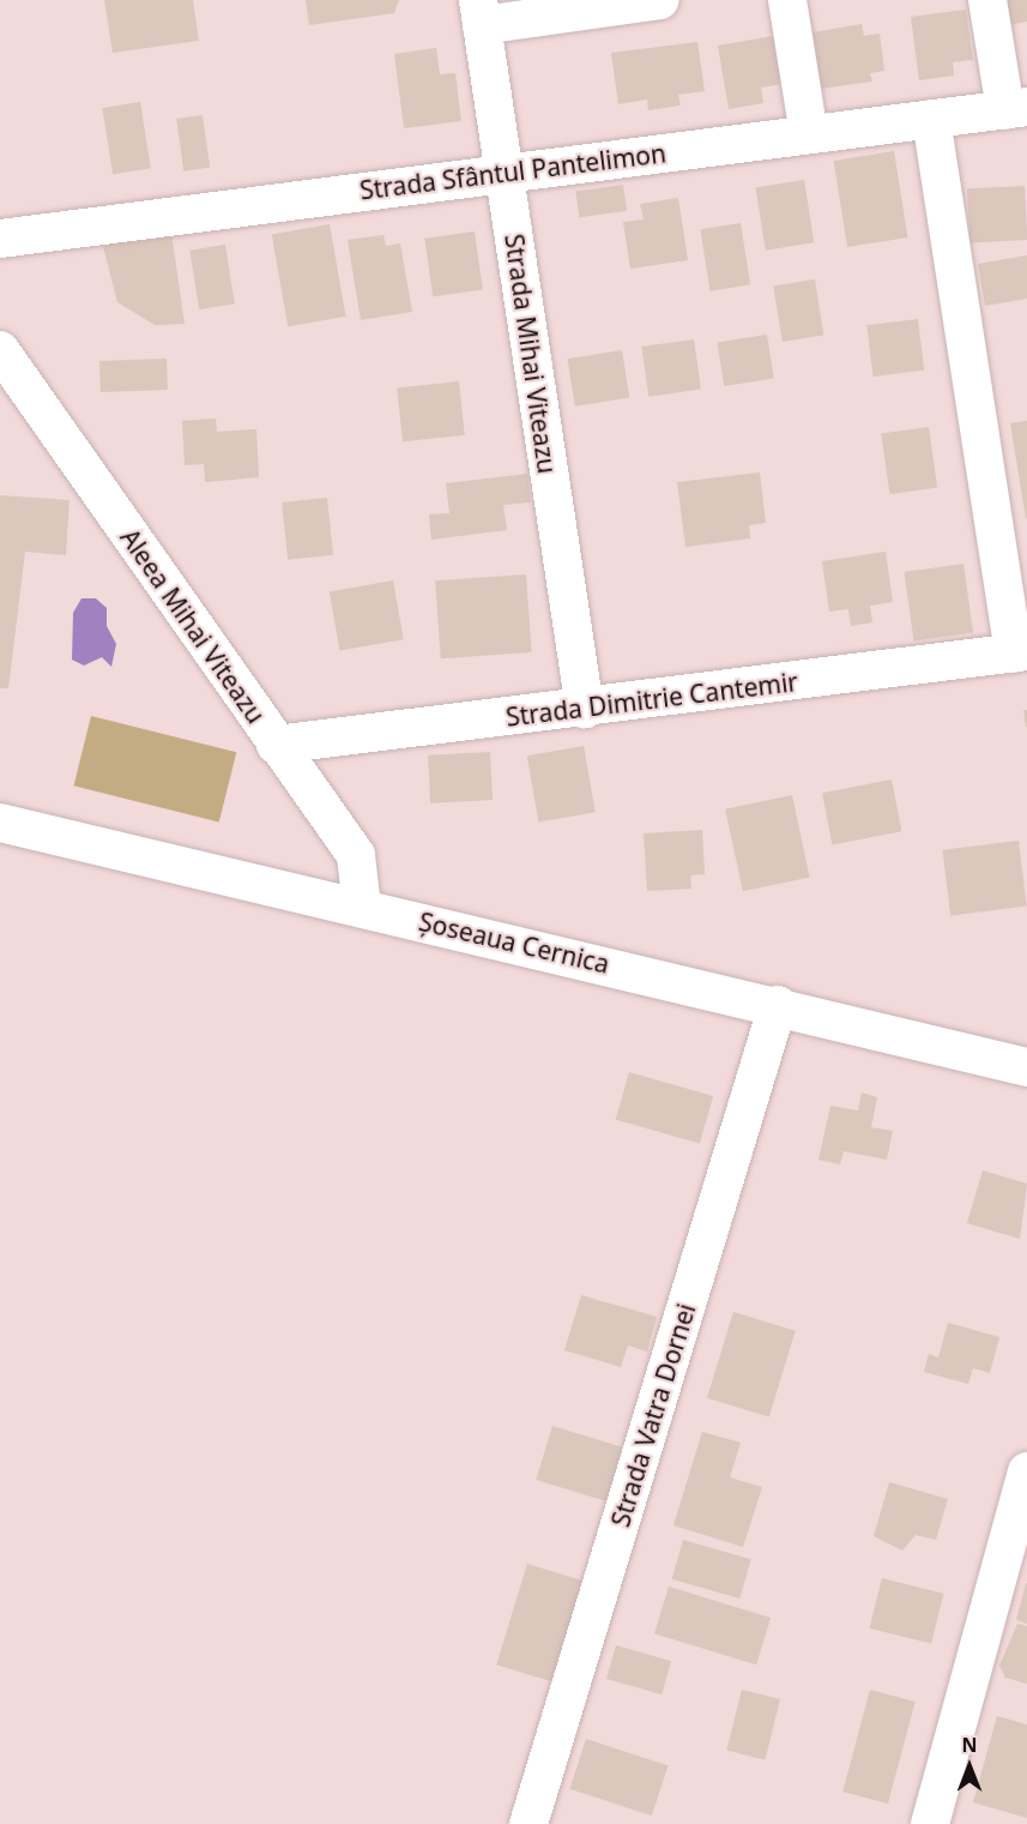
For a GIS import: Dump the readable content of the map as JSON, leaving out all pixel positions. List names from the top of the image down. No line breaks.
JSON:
{"streets":{"street":["Strada Sfântul Pantelimon","Strada Mihai Viteazu","Aleea Mihai Viteazu","Strada Dimitrie Cantemir","Șoseaua Cernica","Strada Vatra Dornei"]},"crossings":[["Strada Sfântul Pantelimon","Strada Mihai Viteazu"],["Strada Mihai Viteazu","Strada Dimitrie Cantemir"],["Aleea Mihai Viteazu","Strada Dimitrie Cantemir"],["Aleea Mihai Viteazu","Șoseaua Cernica"],["Șoseaua Cernica","Strada Vatra Dornei"]],"north":"top"}
